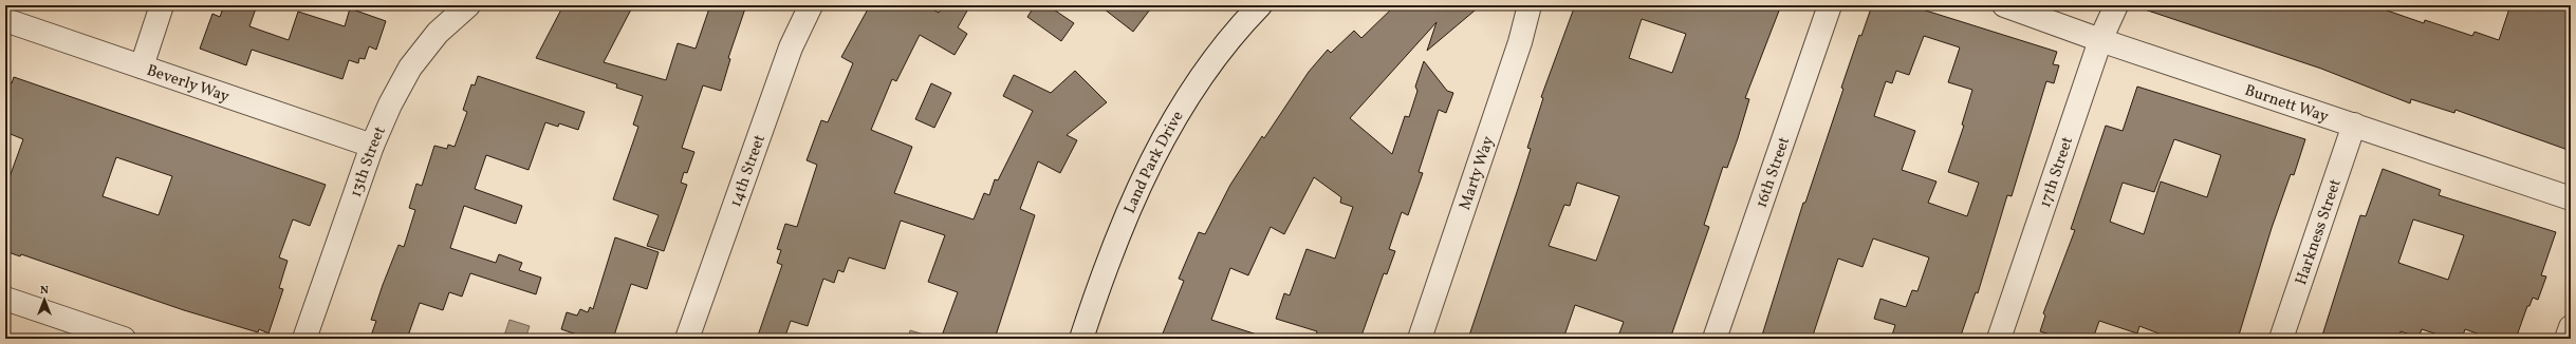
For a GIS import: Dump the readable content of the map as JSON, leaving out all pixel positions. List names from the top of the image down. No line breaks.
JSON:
{"streets":{"street":["Beverly Way","Burnett Way","13th Street","Land Park Drive","14th Street","17th Street","Marty Way","16th Street","Harkness Street"]},"crossings":[["Beverly Way","13th Street"],["Burnett Way","17th Street"],["Burnett Way","Harkness Street"]],"north":"top"}
